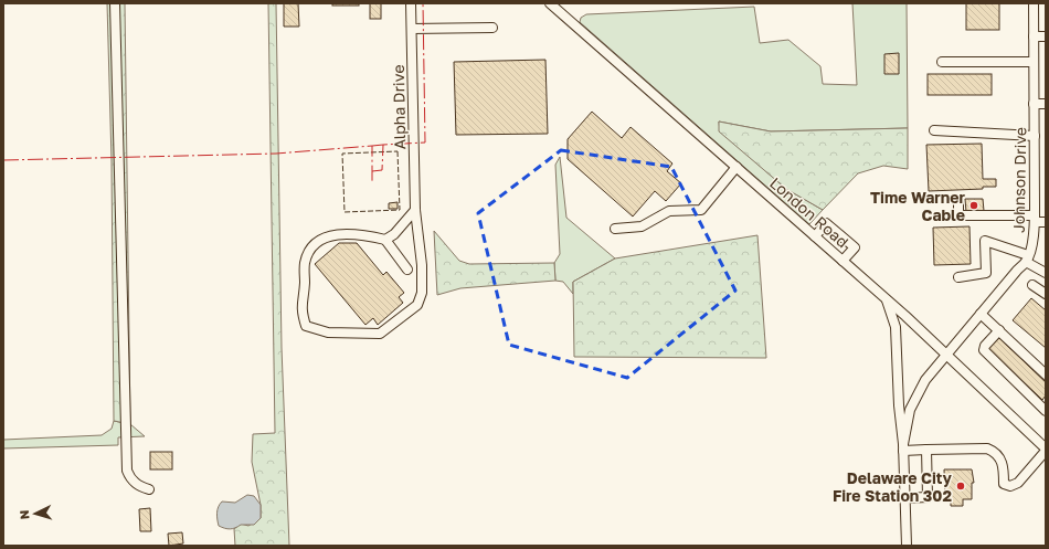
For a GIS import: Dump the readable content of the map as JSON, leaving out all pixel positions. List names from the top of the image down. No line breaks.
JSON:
{"streets":{"street":["Alpha Drive","Johnson Drive","London Road"]},"crossings":[["Johnson Drive","London Road"]],"places":["Time Warner Cable","Delaware City Fire Station 302"],"north":"left"}
